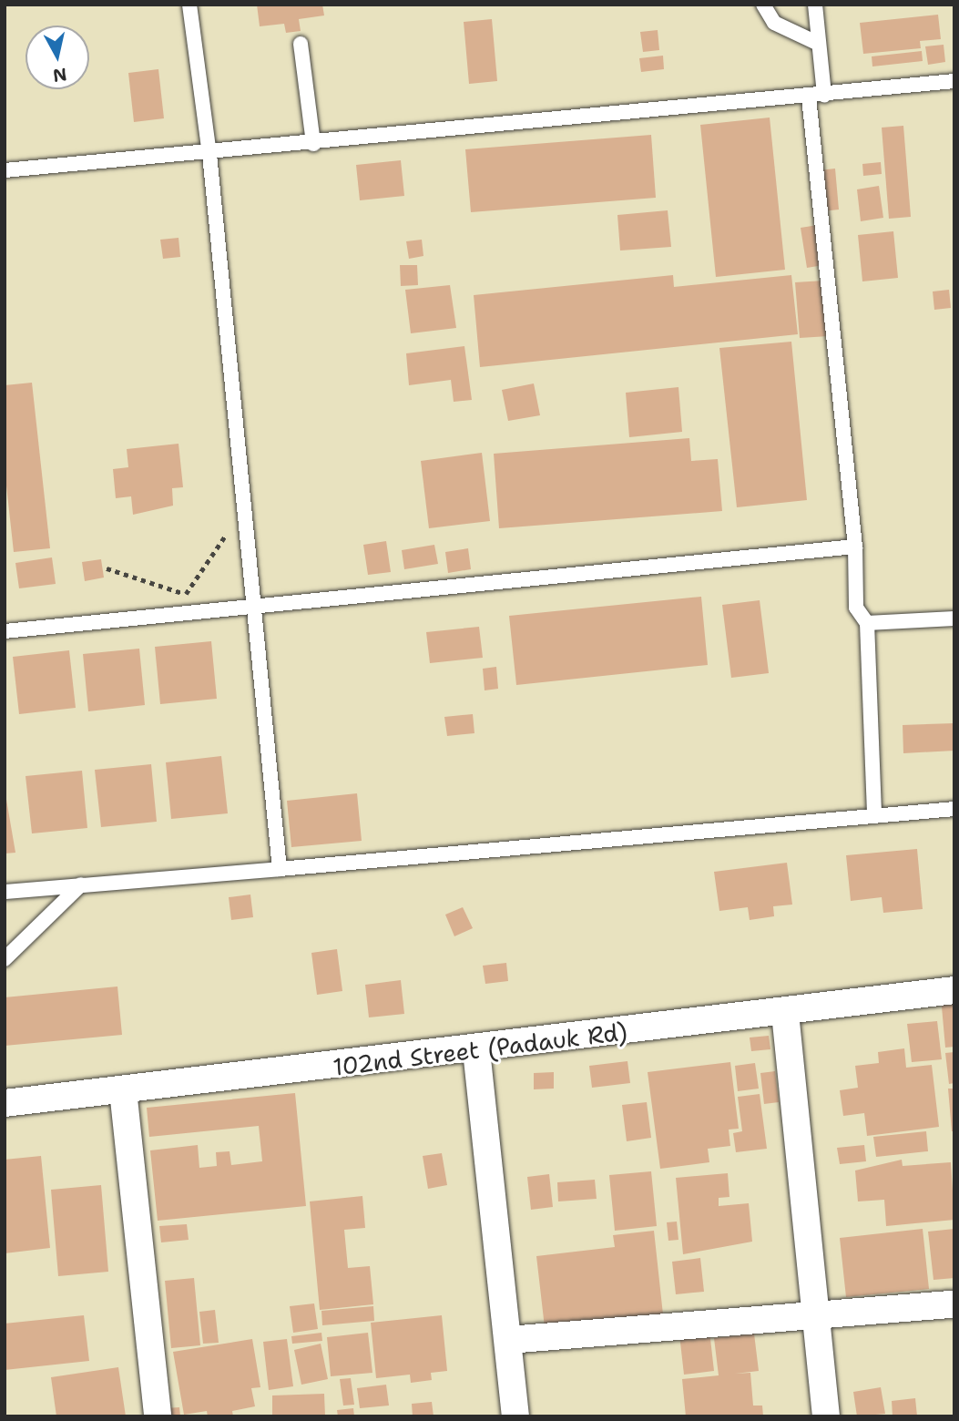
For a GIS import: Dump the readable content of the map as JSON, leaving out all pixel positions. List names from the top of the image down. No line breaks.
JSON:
{"streets":{"street":["102nd Street (Padauk Rd)"]},"north":"bottom"}
